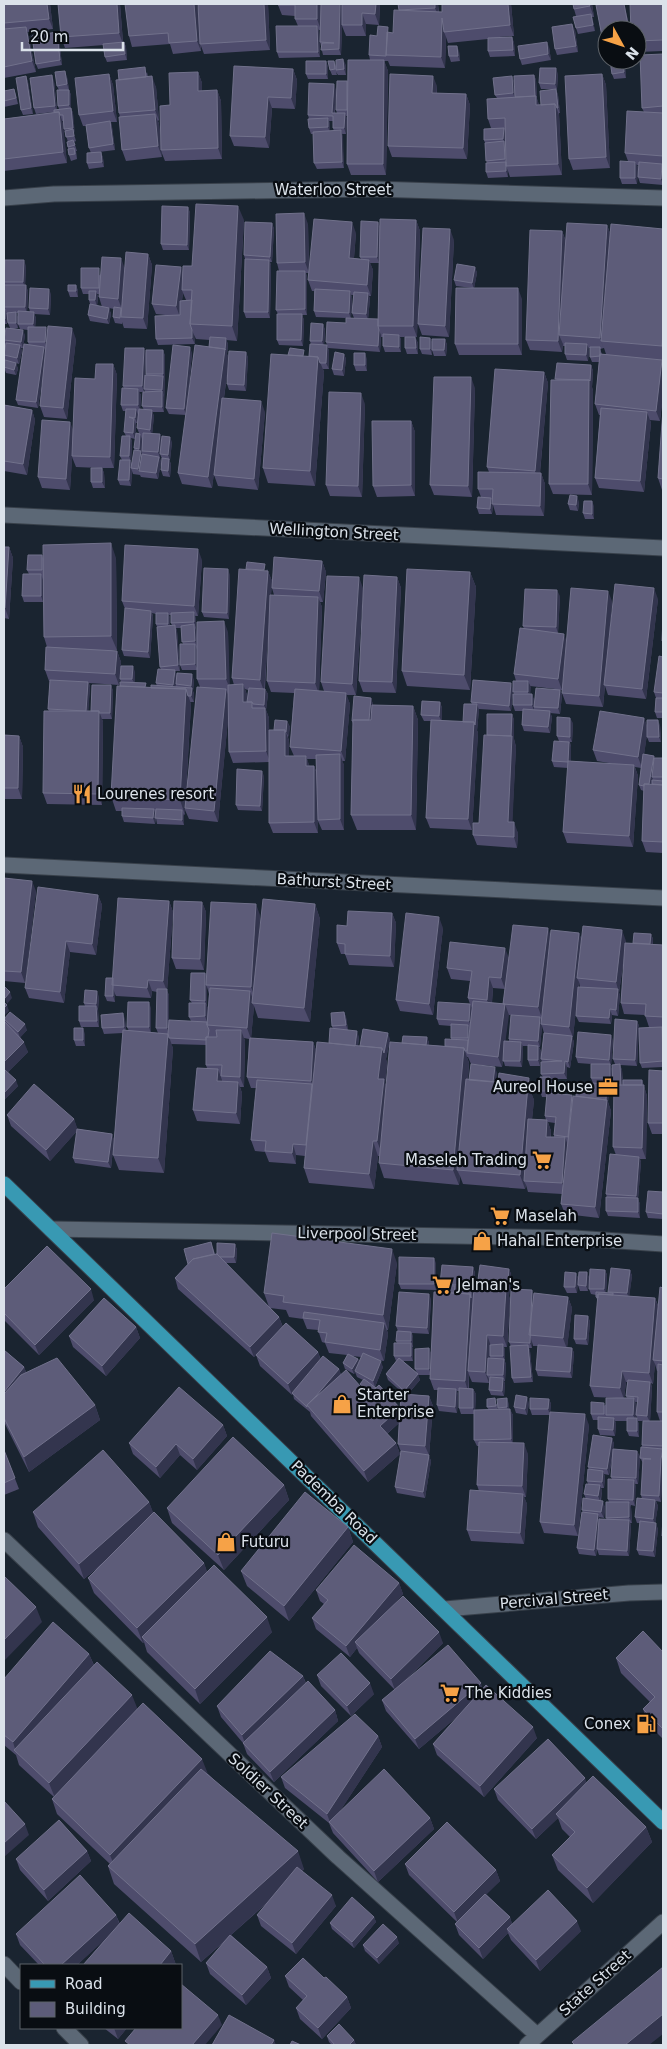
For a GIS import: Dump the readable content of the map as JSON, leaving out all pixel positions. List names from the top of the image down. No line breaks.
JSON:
{"streets":{"main road":["Pademba Road"],"street":["Waterloo Street","Wellington Street","Bathurst Street","Liverpool Street","Percival Street","Soldier Street","State Street"]},"crossings":[["Liverpool Street","Pademba Road"],["Pademba Road","Percival Street"],["Soldier Street","State Street"]],"places":{"restaurant":["Lourenes resort"],"office":["Aureol House"],"supermarket":["Maseleh Trading","Maselah","Jelman's","The Kiddies"],"shop":["Hahal Enterprise","Starter Enterprise","Futuru"],"fuel station":["Conex"]},"legend":["Road","Building"],"scale_bar":"20 m","north":"bottom right"}
